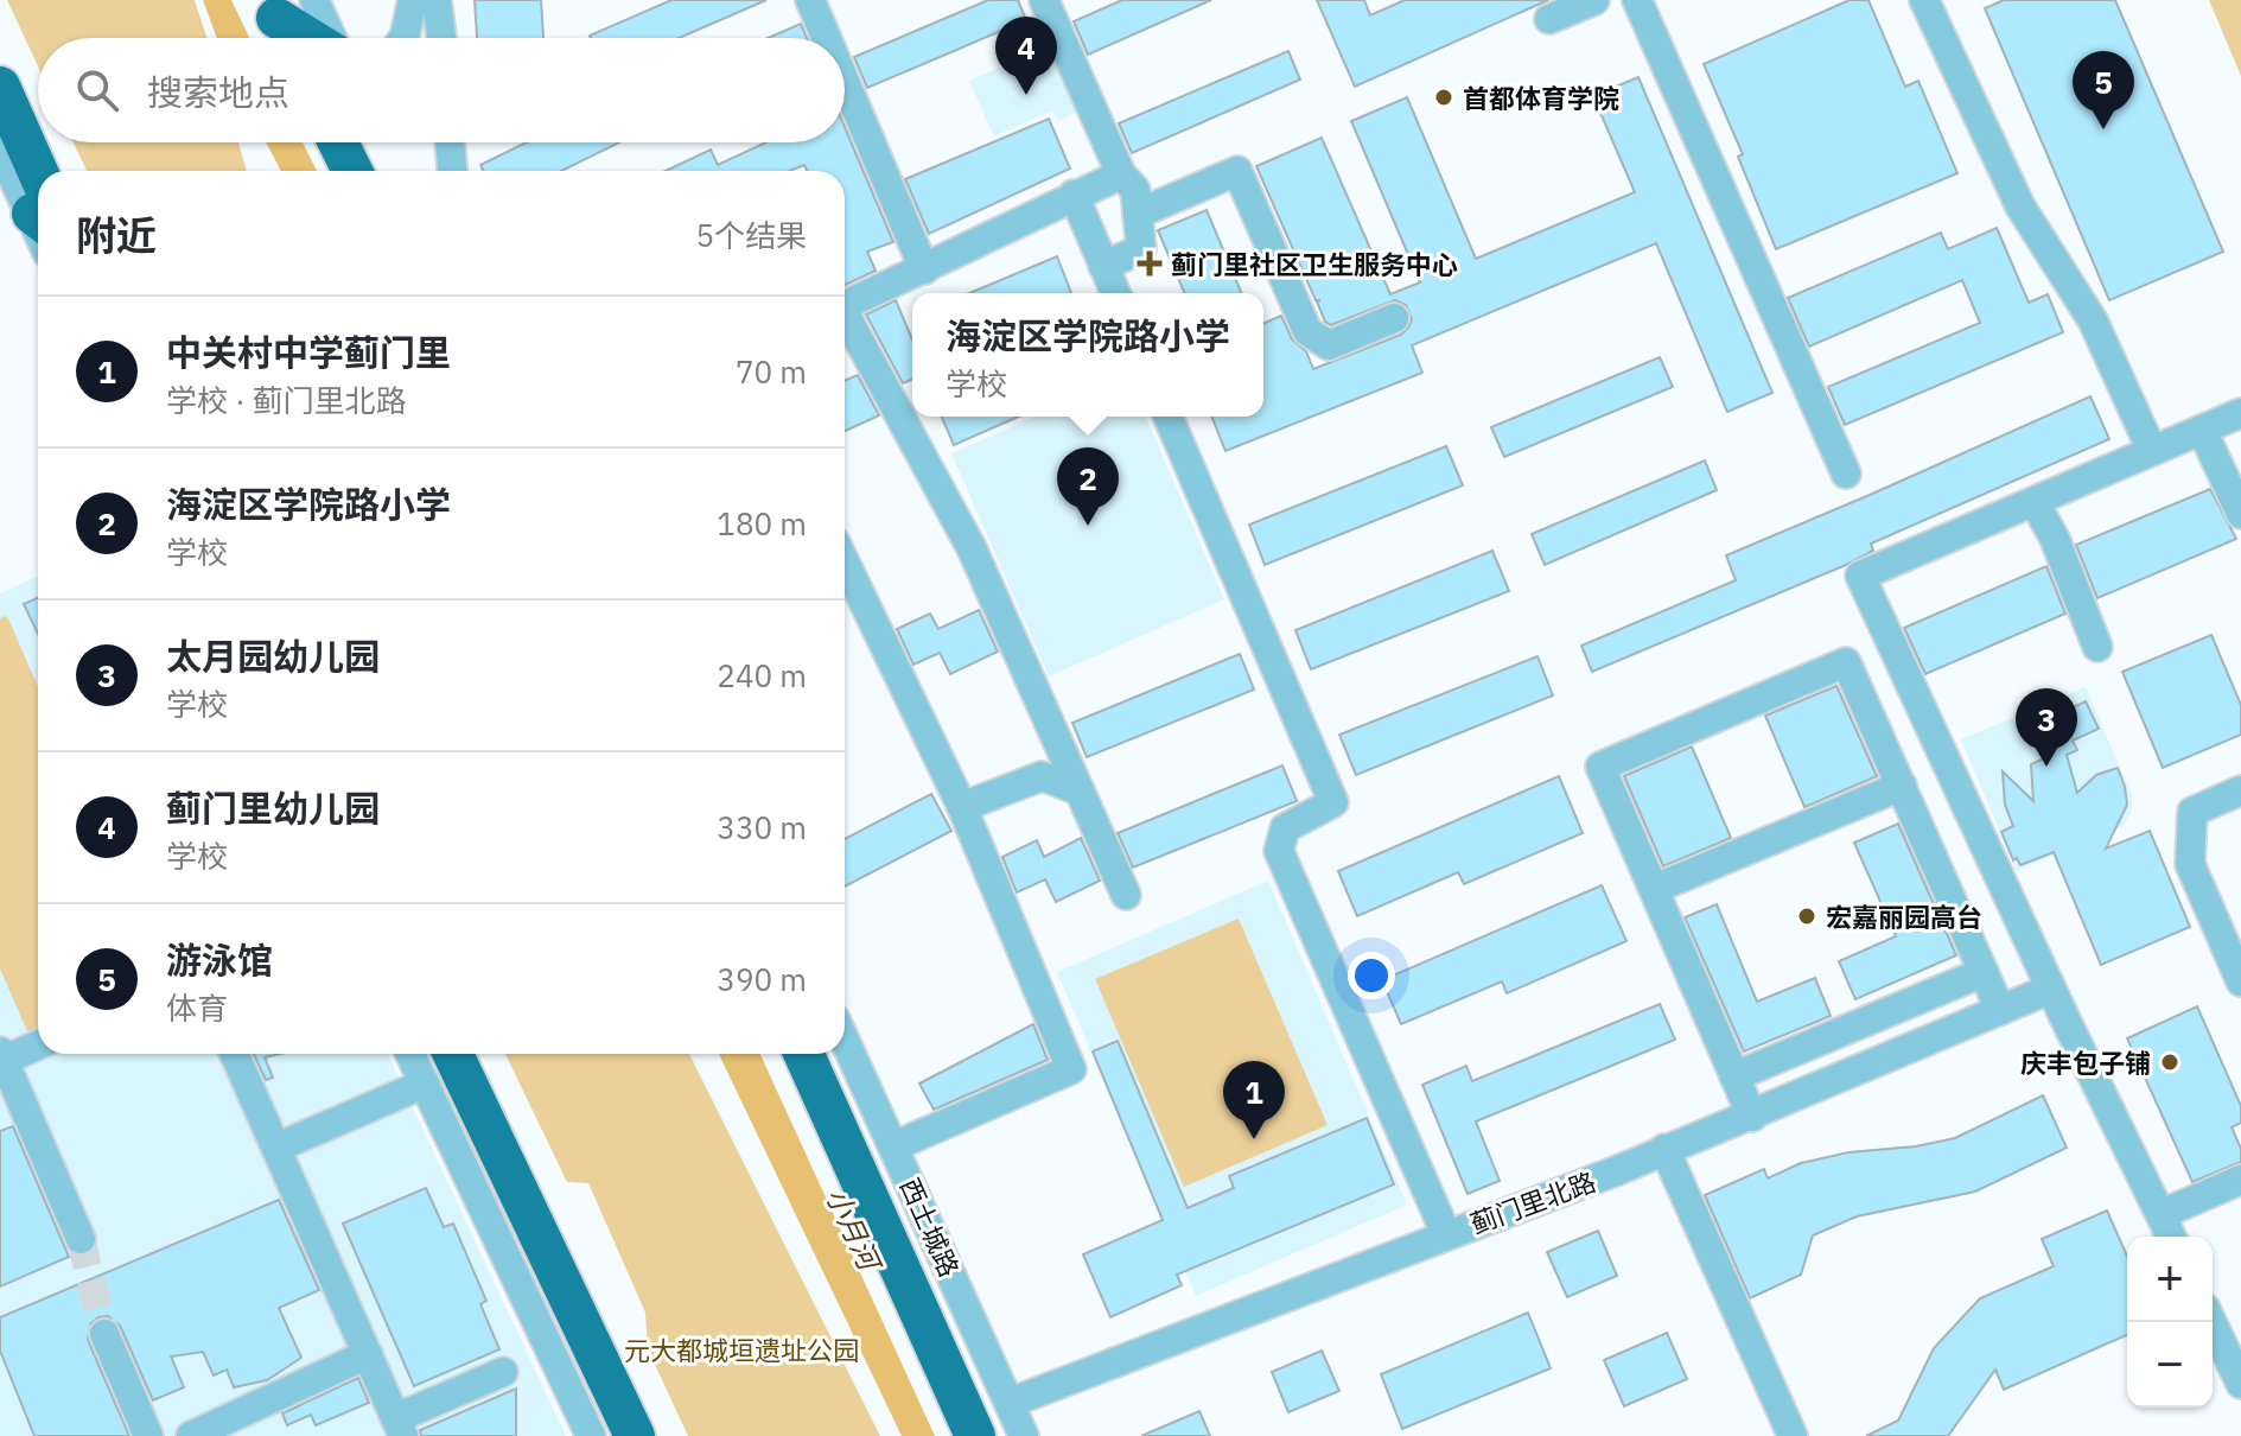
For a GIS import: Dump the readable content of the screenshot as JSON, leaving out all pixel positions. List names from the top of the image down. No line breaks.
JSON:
{"streets":{"highway":["西土城路"],"street":["蓟门里北路"]},"crossings":[["蓟门里北路","西土城路"]],"water":["小月河"],"parks":["元大都城垣遗址公园"],"places":{"other":["首都体育学院","宏嘉丽园高台","庆丰包子铺"],"health":["蓟门里社区卫生服务中心"]},"page":{"pins":["4","5","2","3","1"],"search":"搜索地点","heading":["附近","5个结果"],"popup":["海淀区学院路小学","学校"],"list":[{"mark":"1","name":"中关村中学蓟门里","note":"学校 · 蓟门里北路","value":"70 m"},{"mark":"2","name":"海淀区学院路小学","note":"学校","value":"180 m"},{"mark":"3","name":"太月园幼儿园","note":"学校","value":"240 m"},{"mark":"4","name":"蓟门里幼儿园","note":"学校","value":"330 m"},{"mark":"5","name":"游泳馆","note":"体育","value":"390 m"}],"map_buttons":["+","−"]}}
